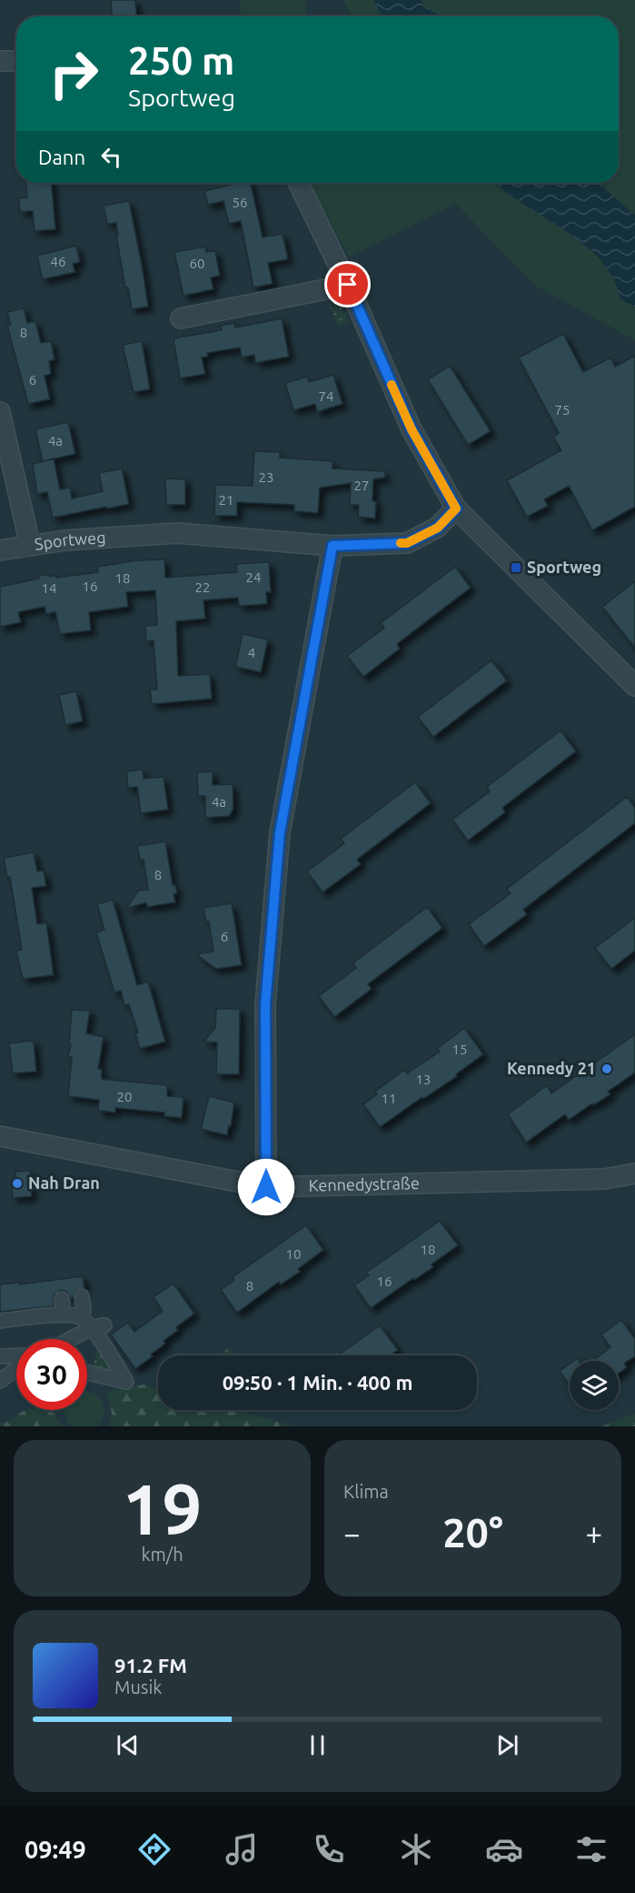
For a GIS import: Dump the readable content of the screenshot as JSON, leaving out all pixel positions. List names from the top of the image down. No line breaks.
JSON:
{"streets":{"street":["Sportweg","Kennedystraße"]},"places":{"transit":["Sportweg"],"other":["Kennedy 21","Nah Dran"]},"house_numbers":["56","46","60","8","6","74","75","4a","23","27","21","24","18","16","22","14","4","4a","8","6","15","13","20","11","18","10","16","8"],"page":{"turn":["250 m","Sportweg"],"then":"Dann","limit":"30","trip":"09:50 · 1 Min. · 400 m","tile":[["19","km/h"],"Klima"],"heat":["−","20°","+"],"song":["91.2 FM","Musik"],"tabs":"09:49"}}
